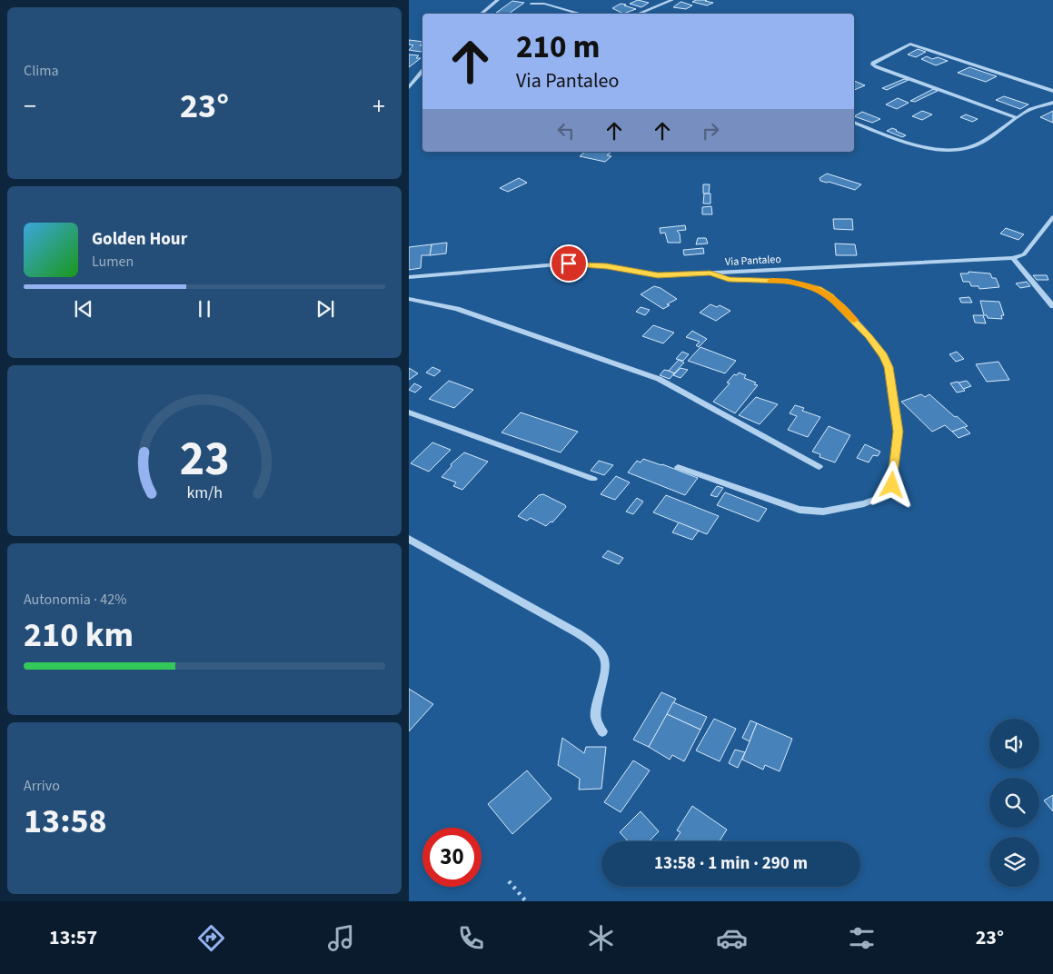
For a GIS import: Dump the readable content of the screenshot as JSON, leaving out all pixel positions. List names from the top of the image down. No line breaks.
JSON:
{"streets":{"street":["Via Pantaleo"]},"page":{"tile":["Clima",["Autonomia · 42%","210 km"],["Arrivo","13:58"]],"turn":["210 m","Via Pantaleo"],"heat":["−","23°","+"],"song":["Golden Hour","Lumen"],"limit":"30","trip":"13:58 · 1 min · 290 m","tabs":["13:57","23°"],"gauge":["23","km/h"]}}
